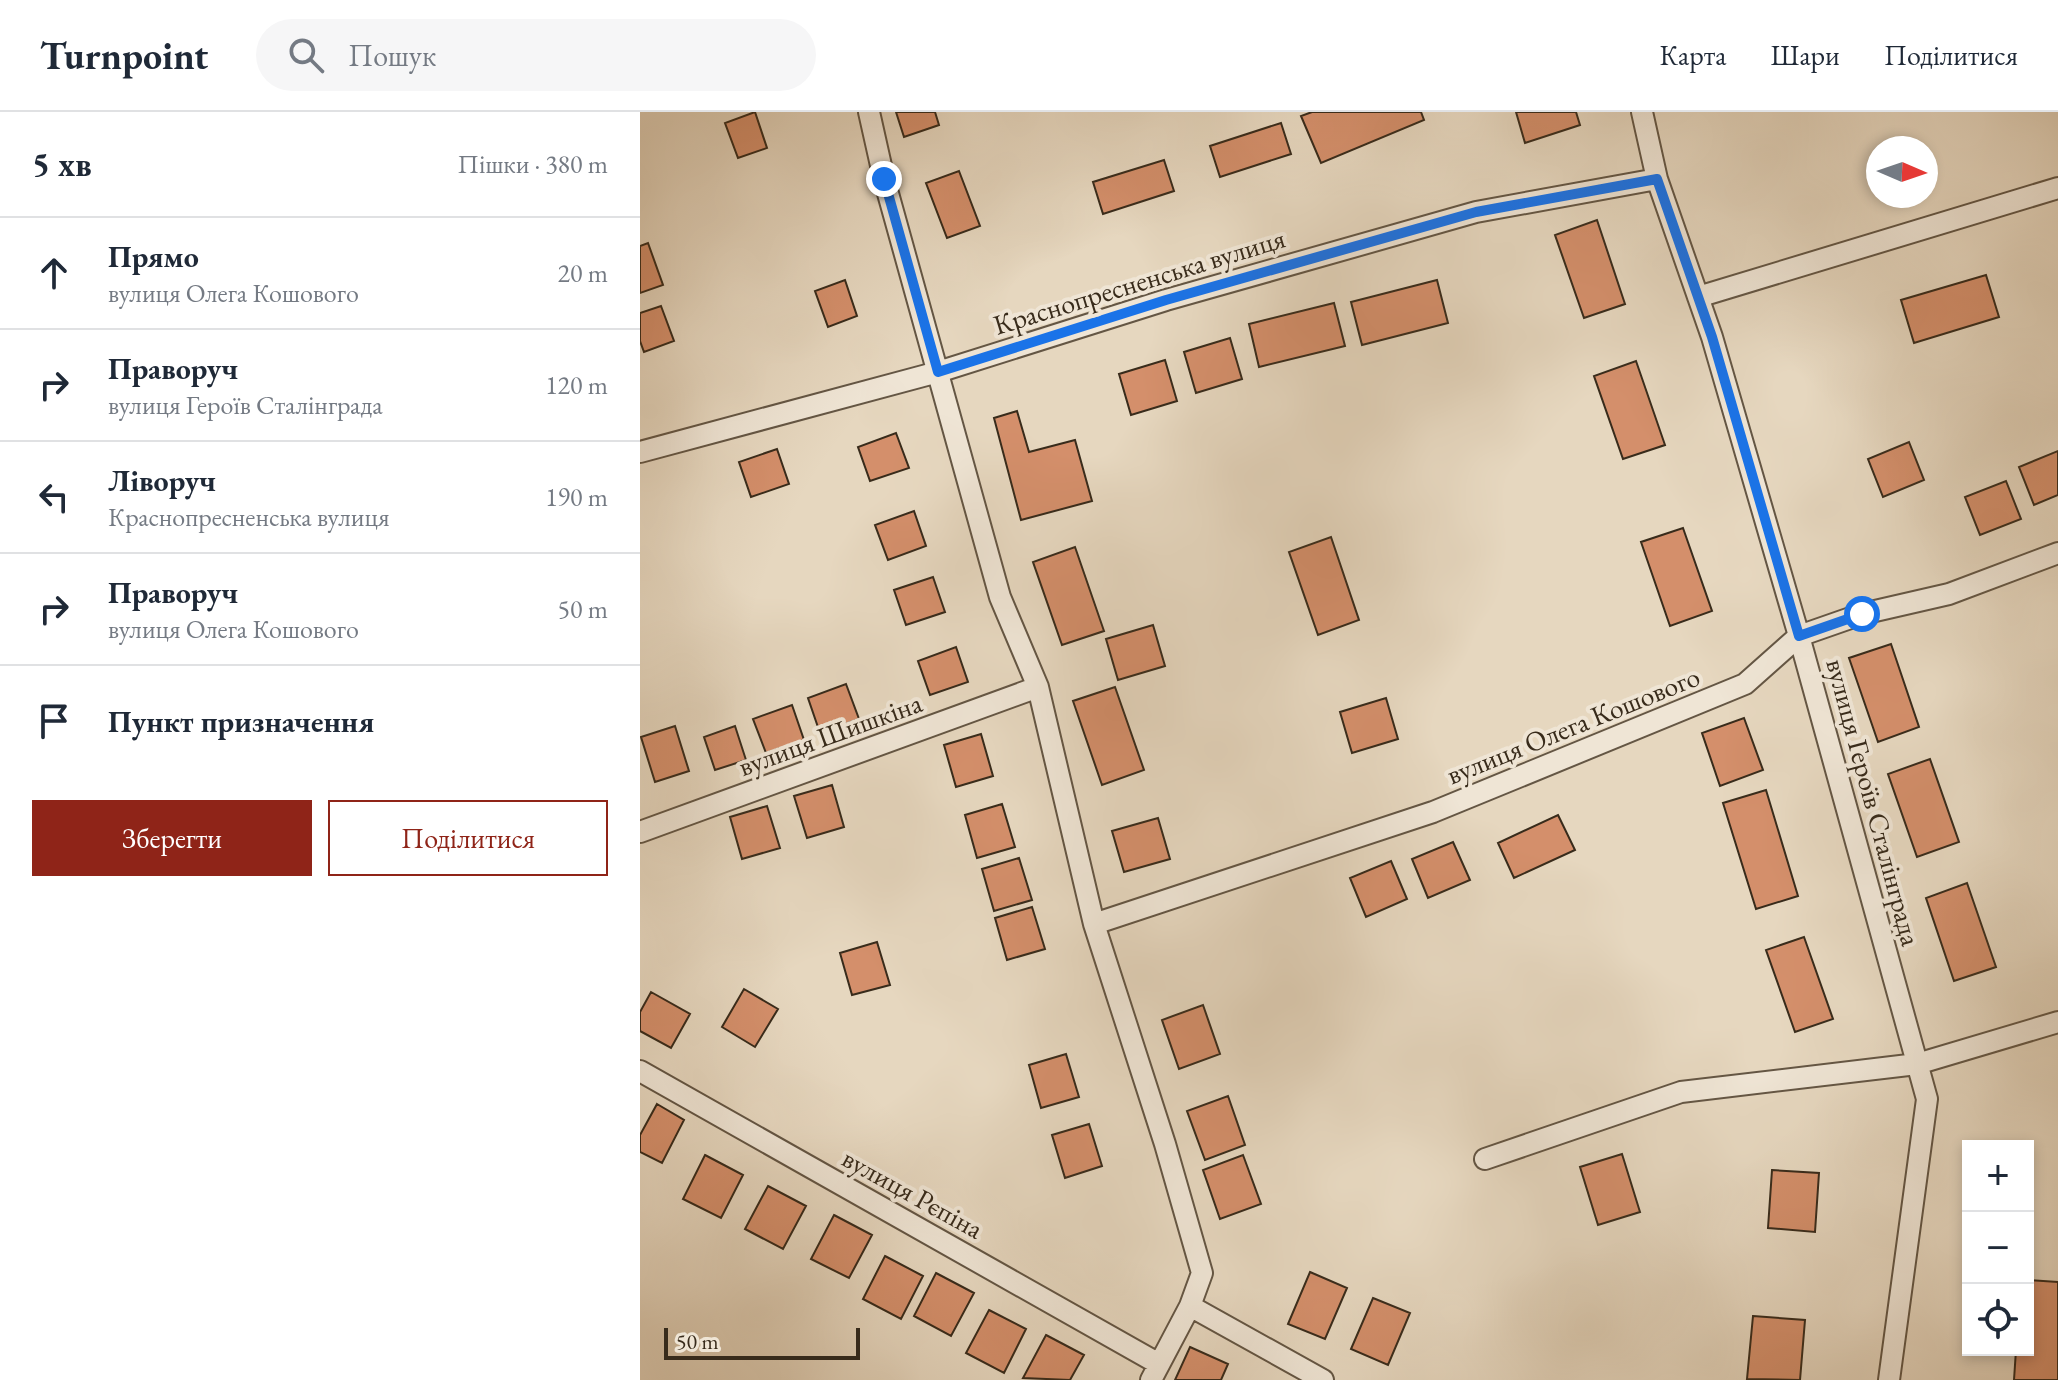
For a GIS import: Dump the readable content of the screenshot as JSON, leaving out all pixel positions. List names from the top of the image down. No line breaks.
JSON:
{"streets":{"street":["Краснопресненська вулиця","вулиця Олега Кошового","вулиця Шишкіна","вулиця Героїв Сталінграда","вулиця Рєпіна"]},"crossings":[["Краснопресненська вулиця","вулиця Героїв Сталінграда"],["вулиця Олега Кошового","вулиця Героїв Сталінграда"]],"scale_bar":"50 m","north":"right","page":{"header":"Turnpoint","search":"Пошук","nav":["Карта","Шари","Поділитися"],"heading":["5 хв","Пішки · 380 m"],"list":[["Прямо","вулиця Олега Кошового","20 m"],["Праворуч","вулиця Героїв Сталінграда","120 m"],["Ліворуч","Краснопресненська вулиця","190 m"],["Праворуч","вулиця Олега Кошового","50 m"],"Пункт призначення"],"buttons":["Зберегти","Поділитися"],"map_buttons":["+","−"],"scale":"50 m"}}
